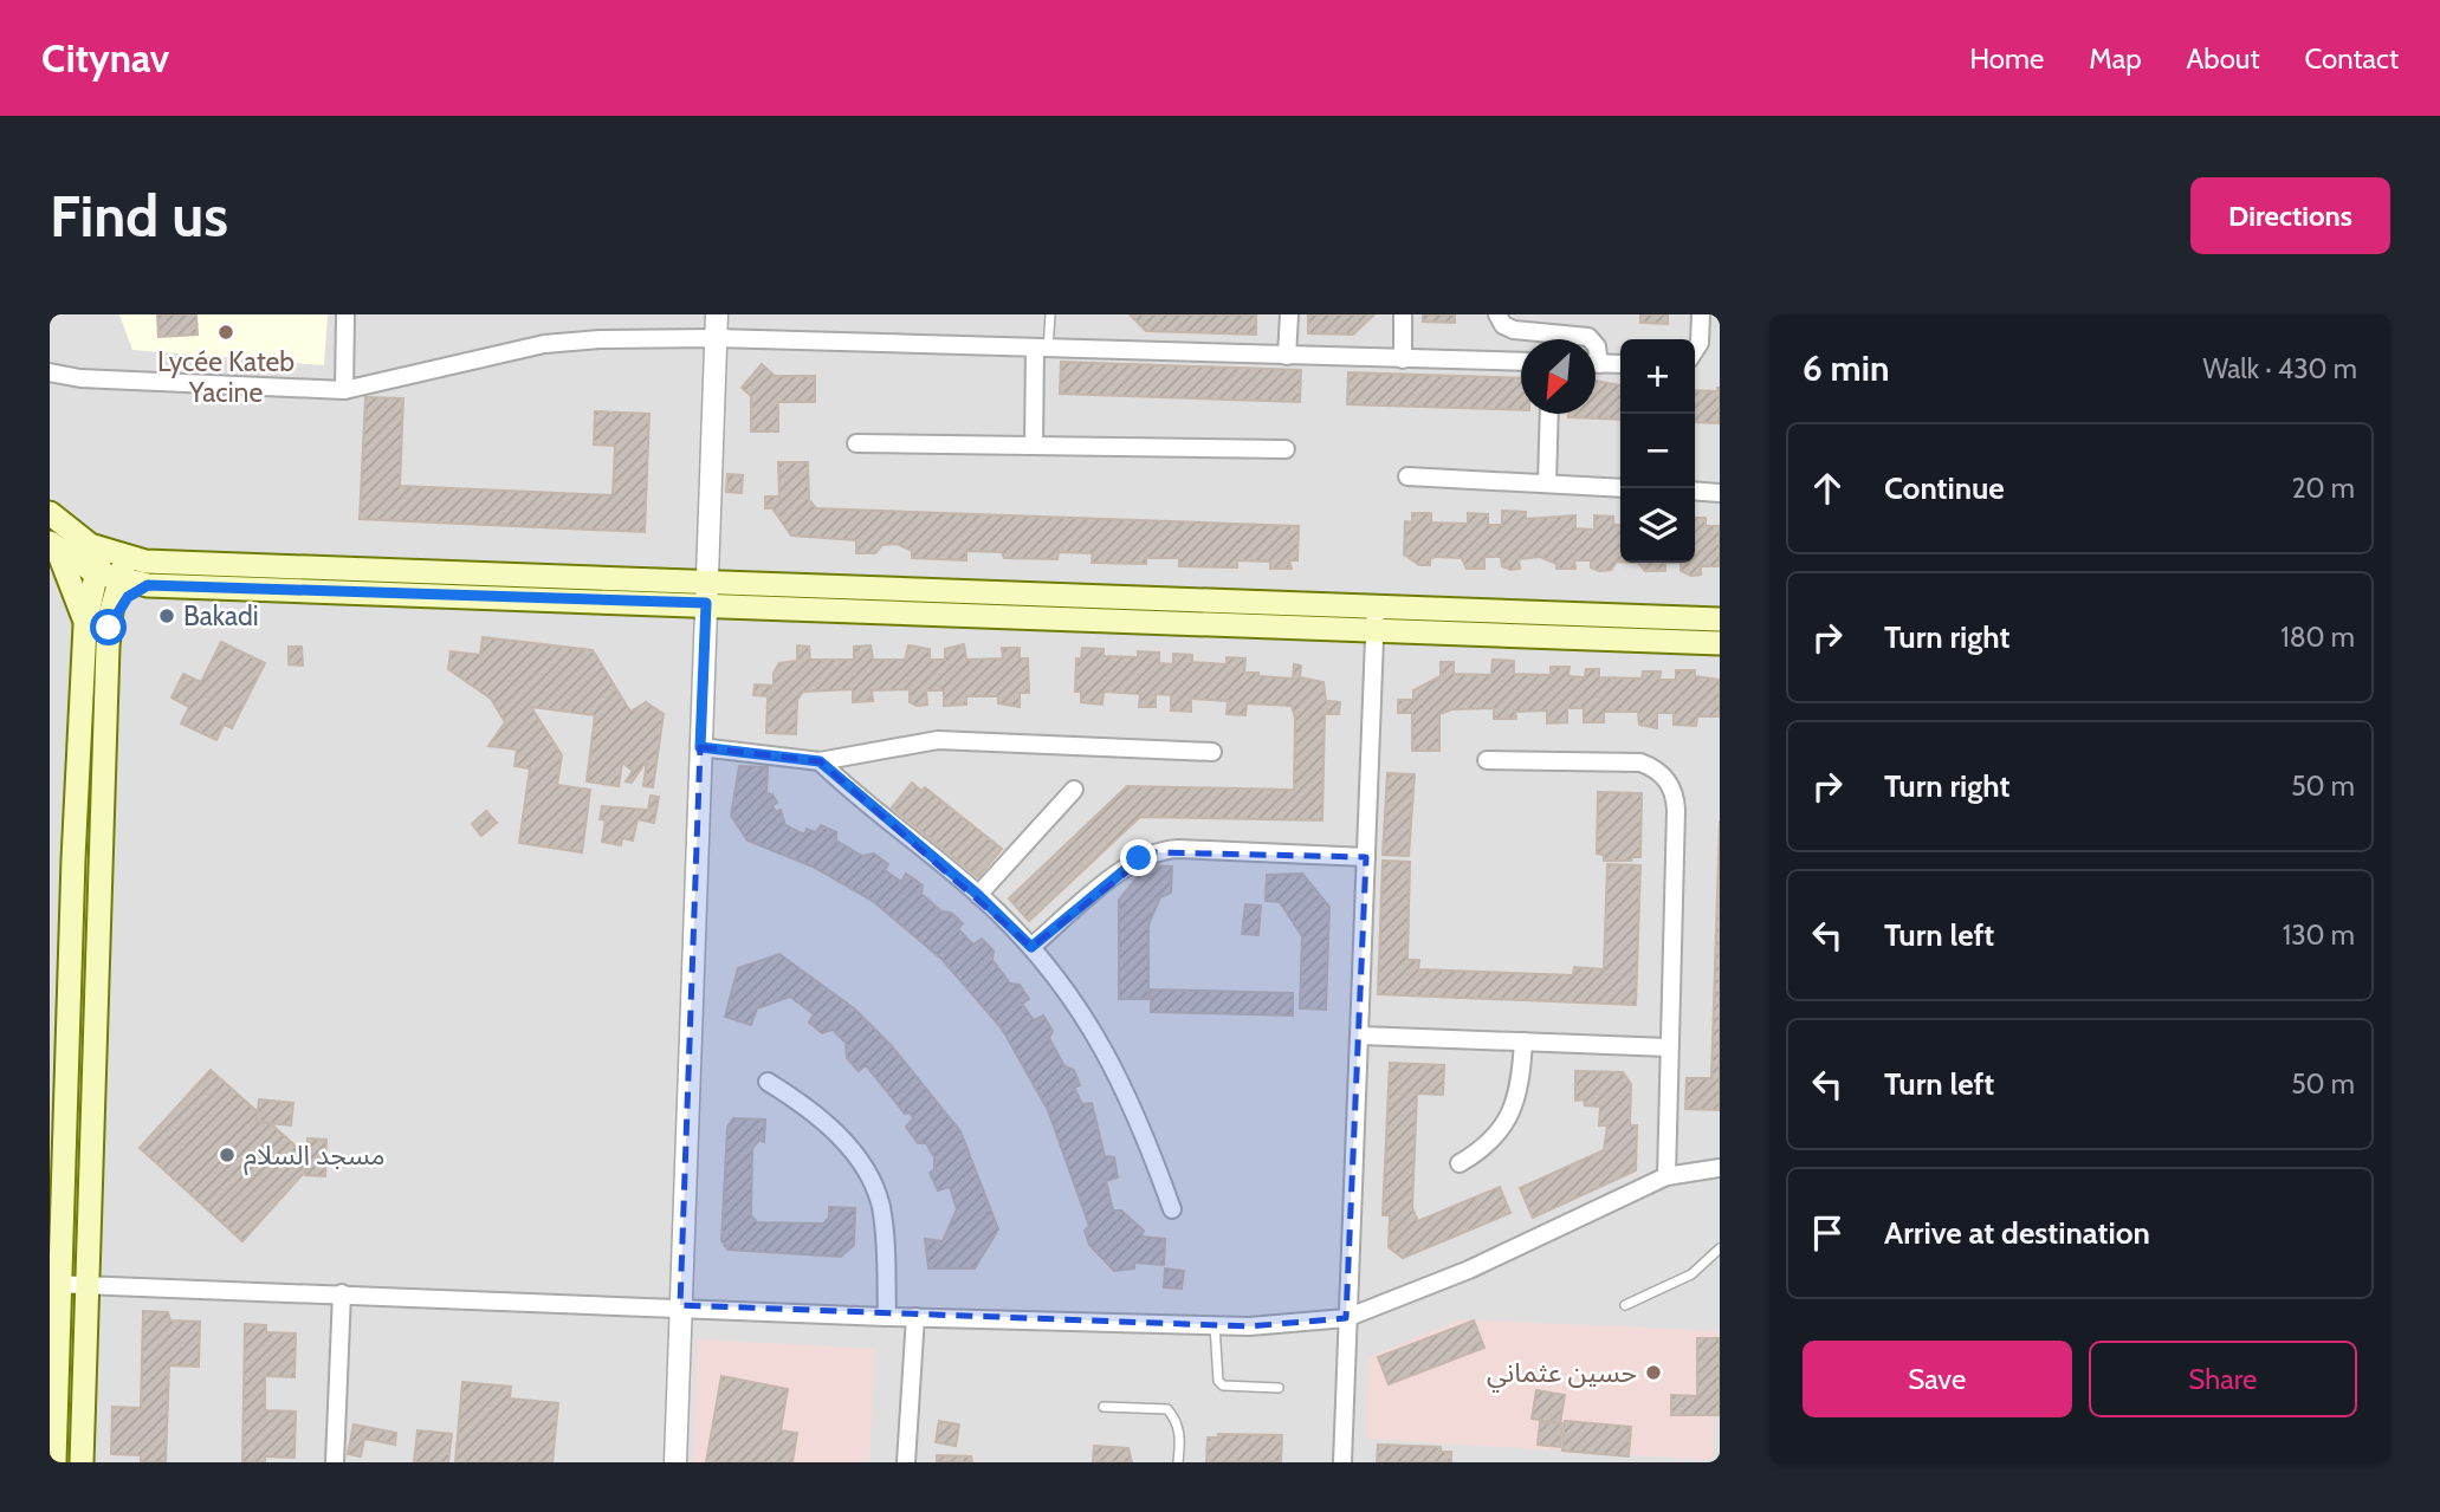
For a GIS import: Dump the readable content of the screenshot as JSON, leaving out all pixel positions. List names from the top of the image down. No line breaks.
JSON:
{"places":["Lycée Kateb Yacine","Bakadi","مسجد السلام","حسين عثماني"],"north":"bottom left","page":{"header":"Citynav","nav":["Home","Map","About","Contact"],"buttons":["Directions",["Save","Share"]],"title":"Find us","heading":["6 min","Walk · 430 m"],"map_buttons":["+","−"],"list":[["Continue","20 m"],["Turn right","180 m"],["Turn right","50 m"],["Turn left","130 m"],["Turn left","50 m"],"Arrive at destination"]}}
